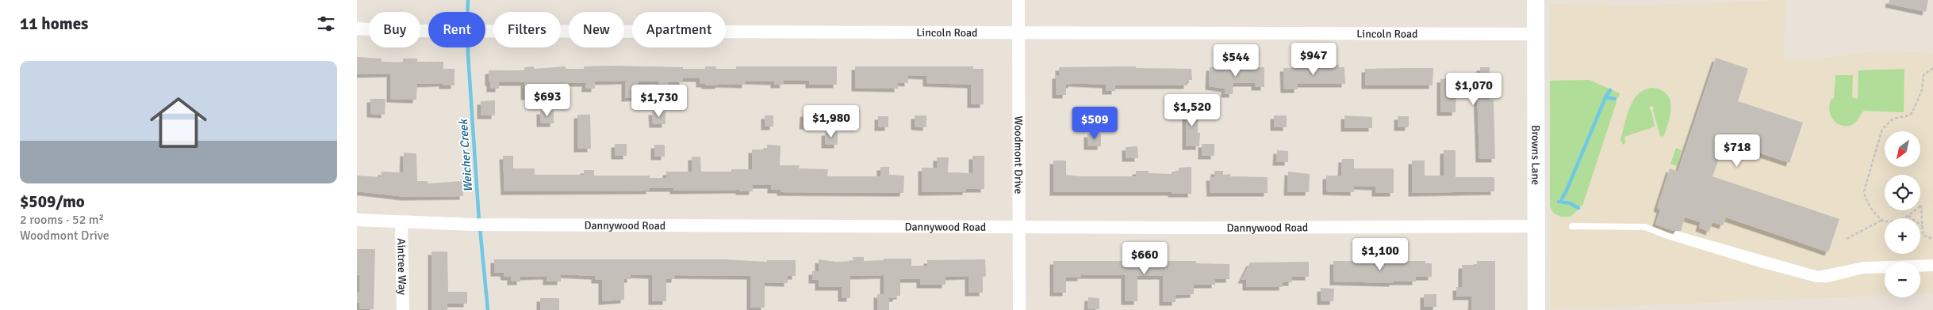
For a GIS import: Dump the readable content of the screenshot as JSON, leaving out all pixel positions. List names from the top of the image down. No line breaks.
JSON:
{"streets":{"street":["Lincoln Road","Woodmont Drive","Browns Lane","Dannywood Road","Aintree Way"]},"crossings":[["Lincoln Road","Woodmont Drive"],["Lincoln Road","Browns Lane"],["Woodmont Drive","Dannywood Road"],["Browns Lane","Dannywood Road"],["Dannywood Road","Aintree Way"]],"water":["Weicher Creek"],"north":"bottom left","page":{"heading":"11 homes","chip":["Buy","Rent","Filters","New","Apartment"],"price":["$947","$544","$1,070","$693","$1,730","$1,520","$1,980","$509","$718","$1,100","$660"],"list":[{"name":"$509/mo","note":"2 rooms · 52 m² · Woodmont Drive"}],"map_buttons":["+","−"]}}
